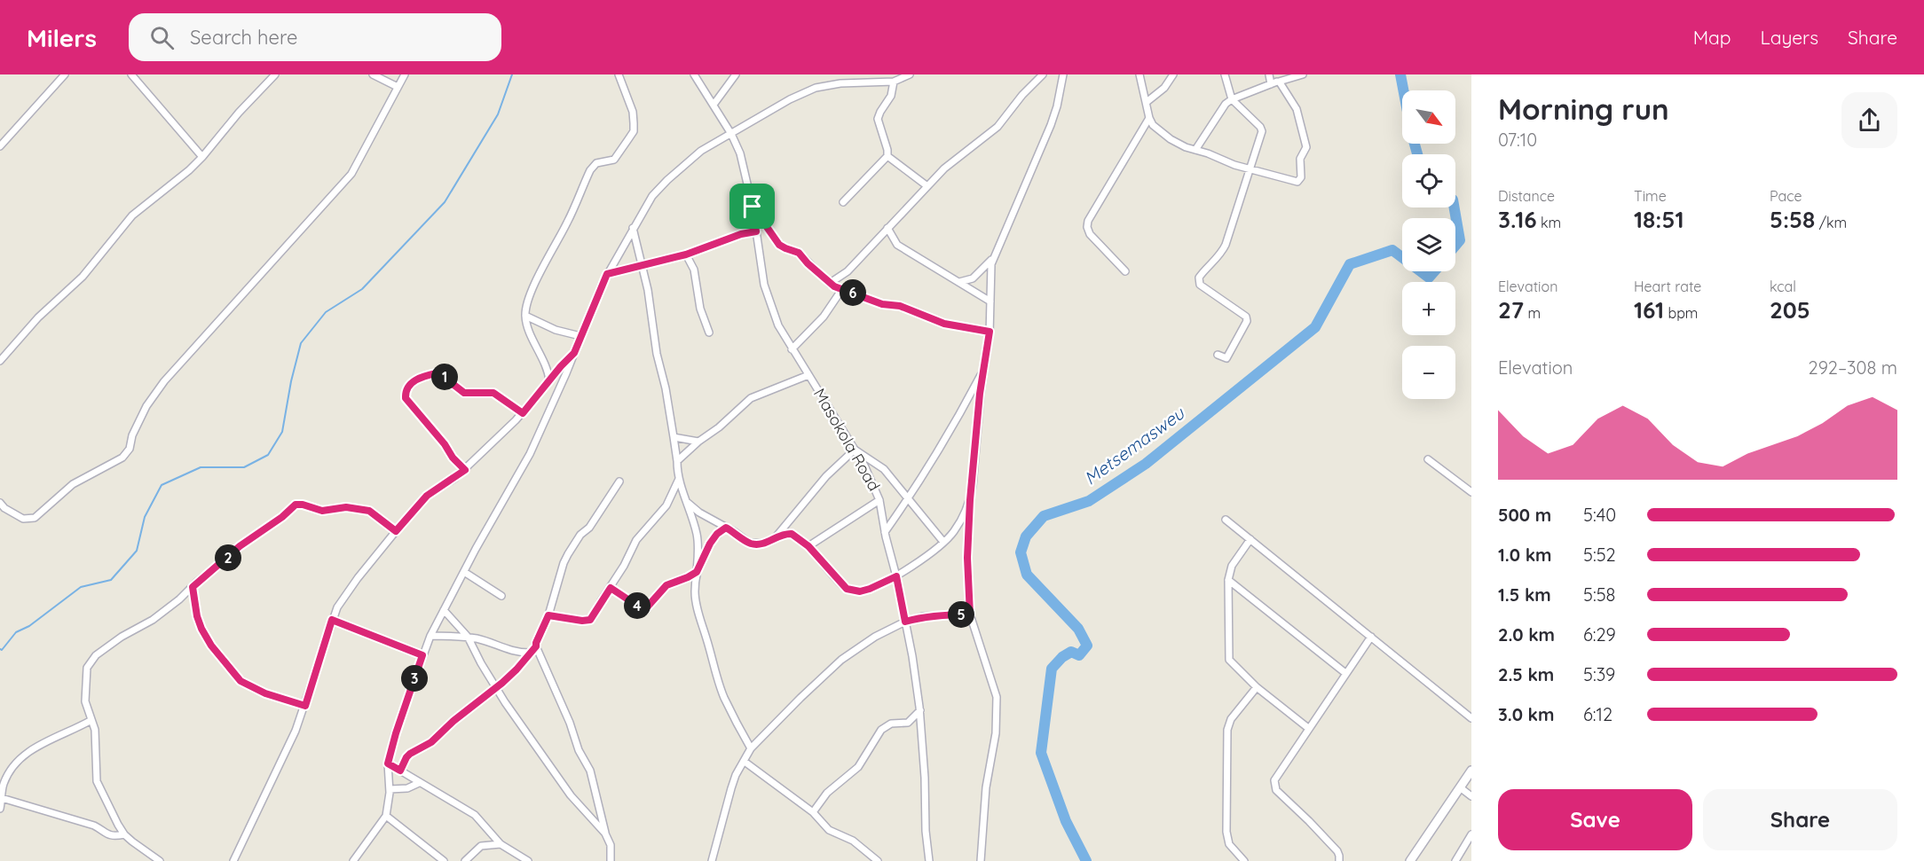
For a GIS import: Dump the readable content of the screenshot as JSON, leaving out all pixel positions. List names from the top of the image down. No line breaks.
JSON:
{"streets":{"street":["Masokola Road"]},"water":["Metsemasweu"],"north":"bottom right","page":{"header":"Milers","search":"Search here","nav":["Map","Layers","Share"],"heading":["Morning run","07:10"],"map_buttons":["+","−"],"stats":[["Distance","3.16 km"],["Time","18:51"],["Pace","5:58 /km"],["Elevation","27 m"],["Heart rate","161 bpm"],["kcal","205"]],"pins":["6","1","2","4","5","3"],"chart":["Elevation","292–308 m"],"list":[{"name":"500 m","note":"5:40"},{"name":"1.0 km","note":"5:52"},{"name":"1.5 km","note":"5:58"},{"name":"2.0 km","note":"6:29"},{"name":"2.5 km","note":"5:39"},{"name":"3.0 km","note":"6:12"}],"buttons":["Save","Share"]}}
